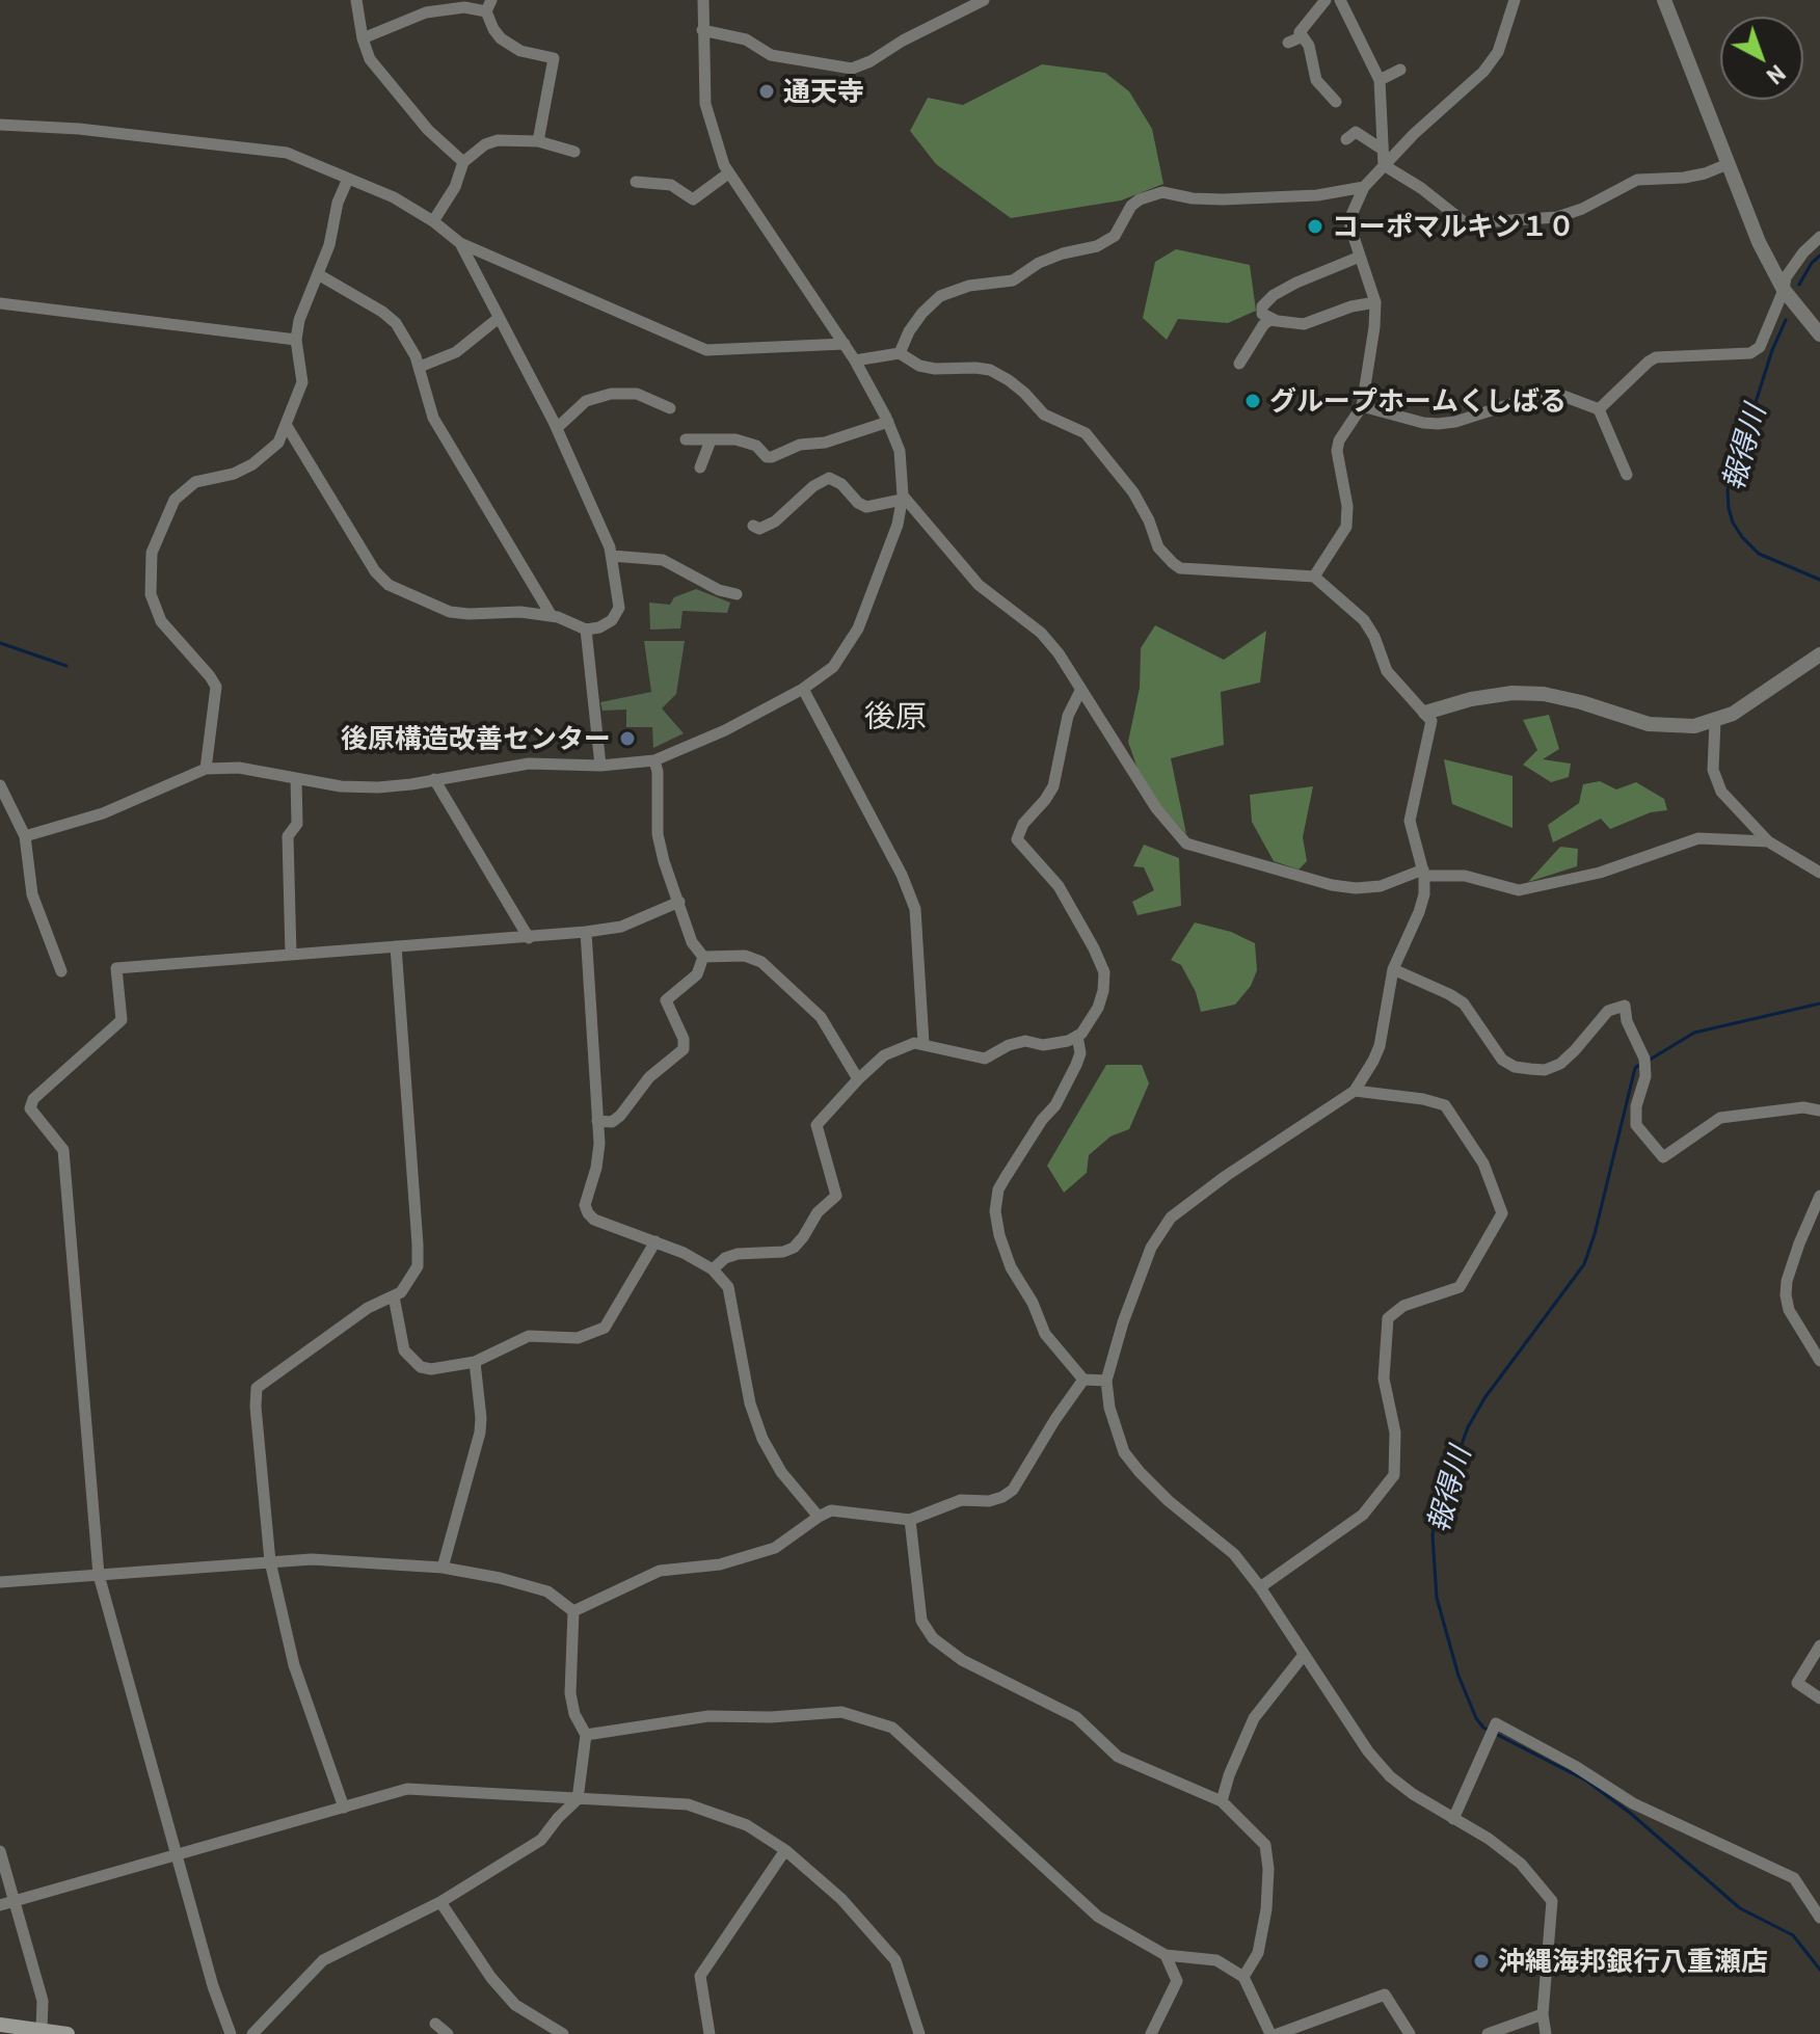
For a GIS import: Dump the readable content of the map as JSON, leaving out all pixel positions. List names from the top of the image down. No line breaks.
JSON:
{"districts":["後原"],"water":["報得川"],"places":["通天寺","コーポマルキン１０","グループホームくしばる","後原構造改善センター","沖縄海邦銀行八重瀬店"],"north":"bottom right"}
